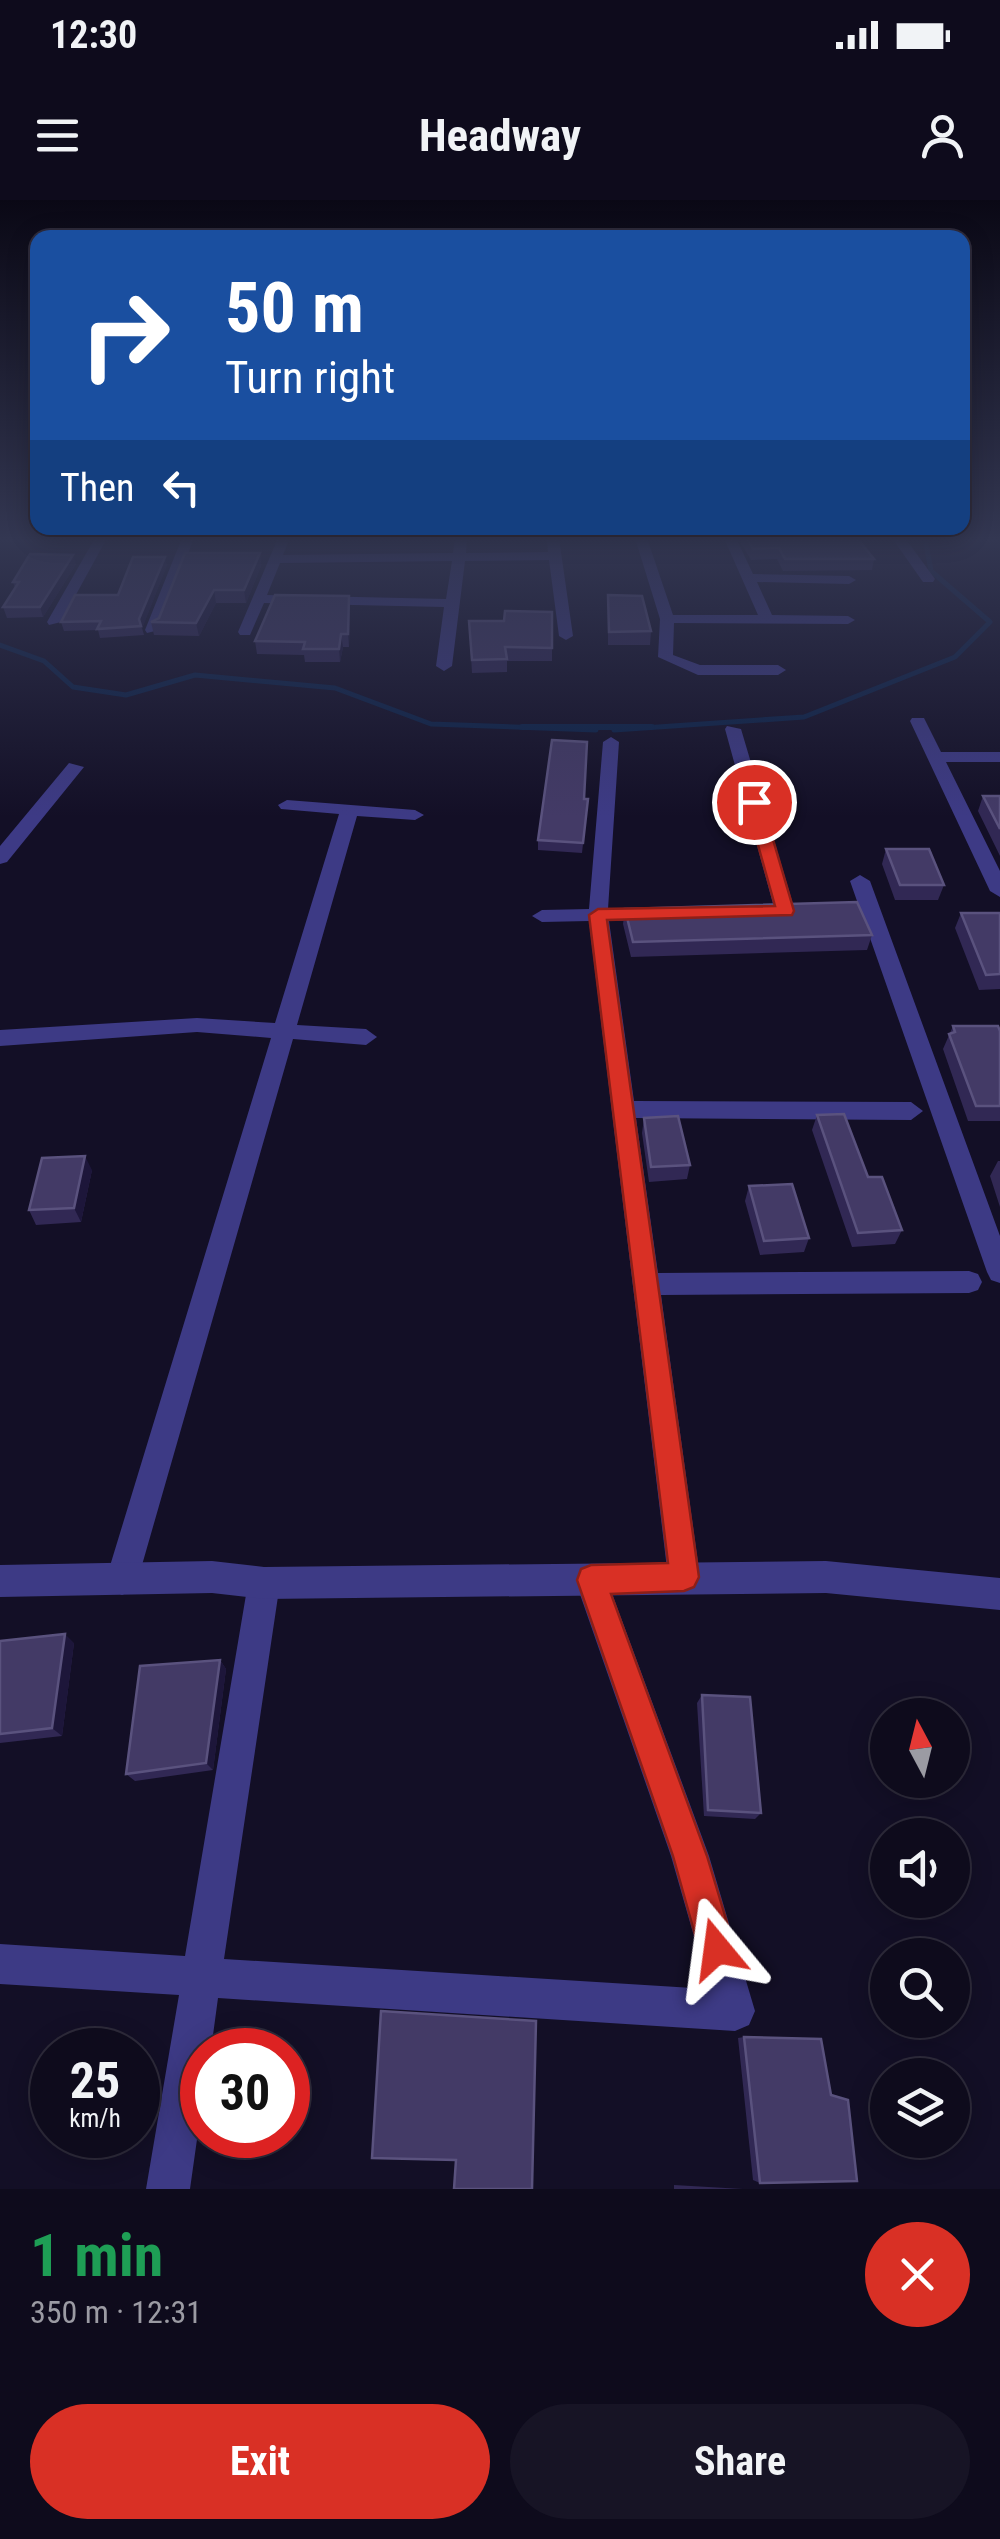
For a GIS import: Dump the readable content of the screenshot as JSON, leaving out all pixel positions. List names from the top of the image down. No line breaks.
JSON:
{"north":"top","page":{"status":"12:30","header":"Headway","turn":["50 m","Turn right"],"then":"Then","speed":"25 km/h","limit":"30","heading":["1 min","350 m · 12:31"],"buttons":["Exit","Share"]}}
